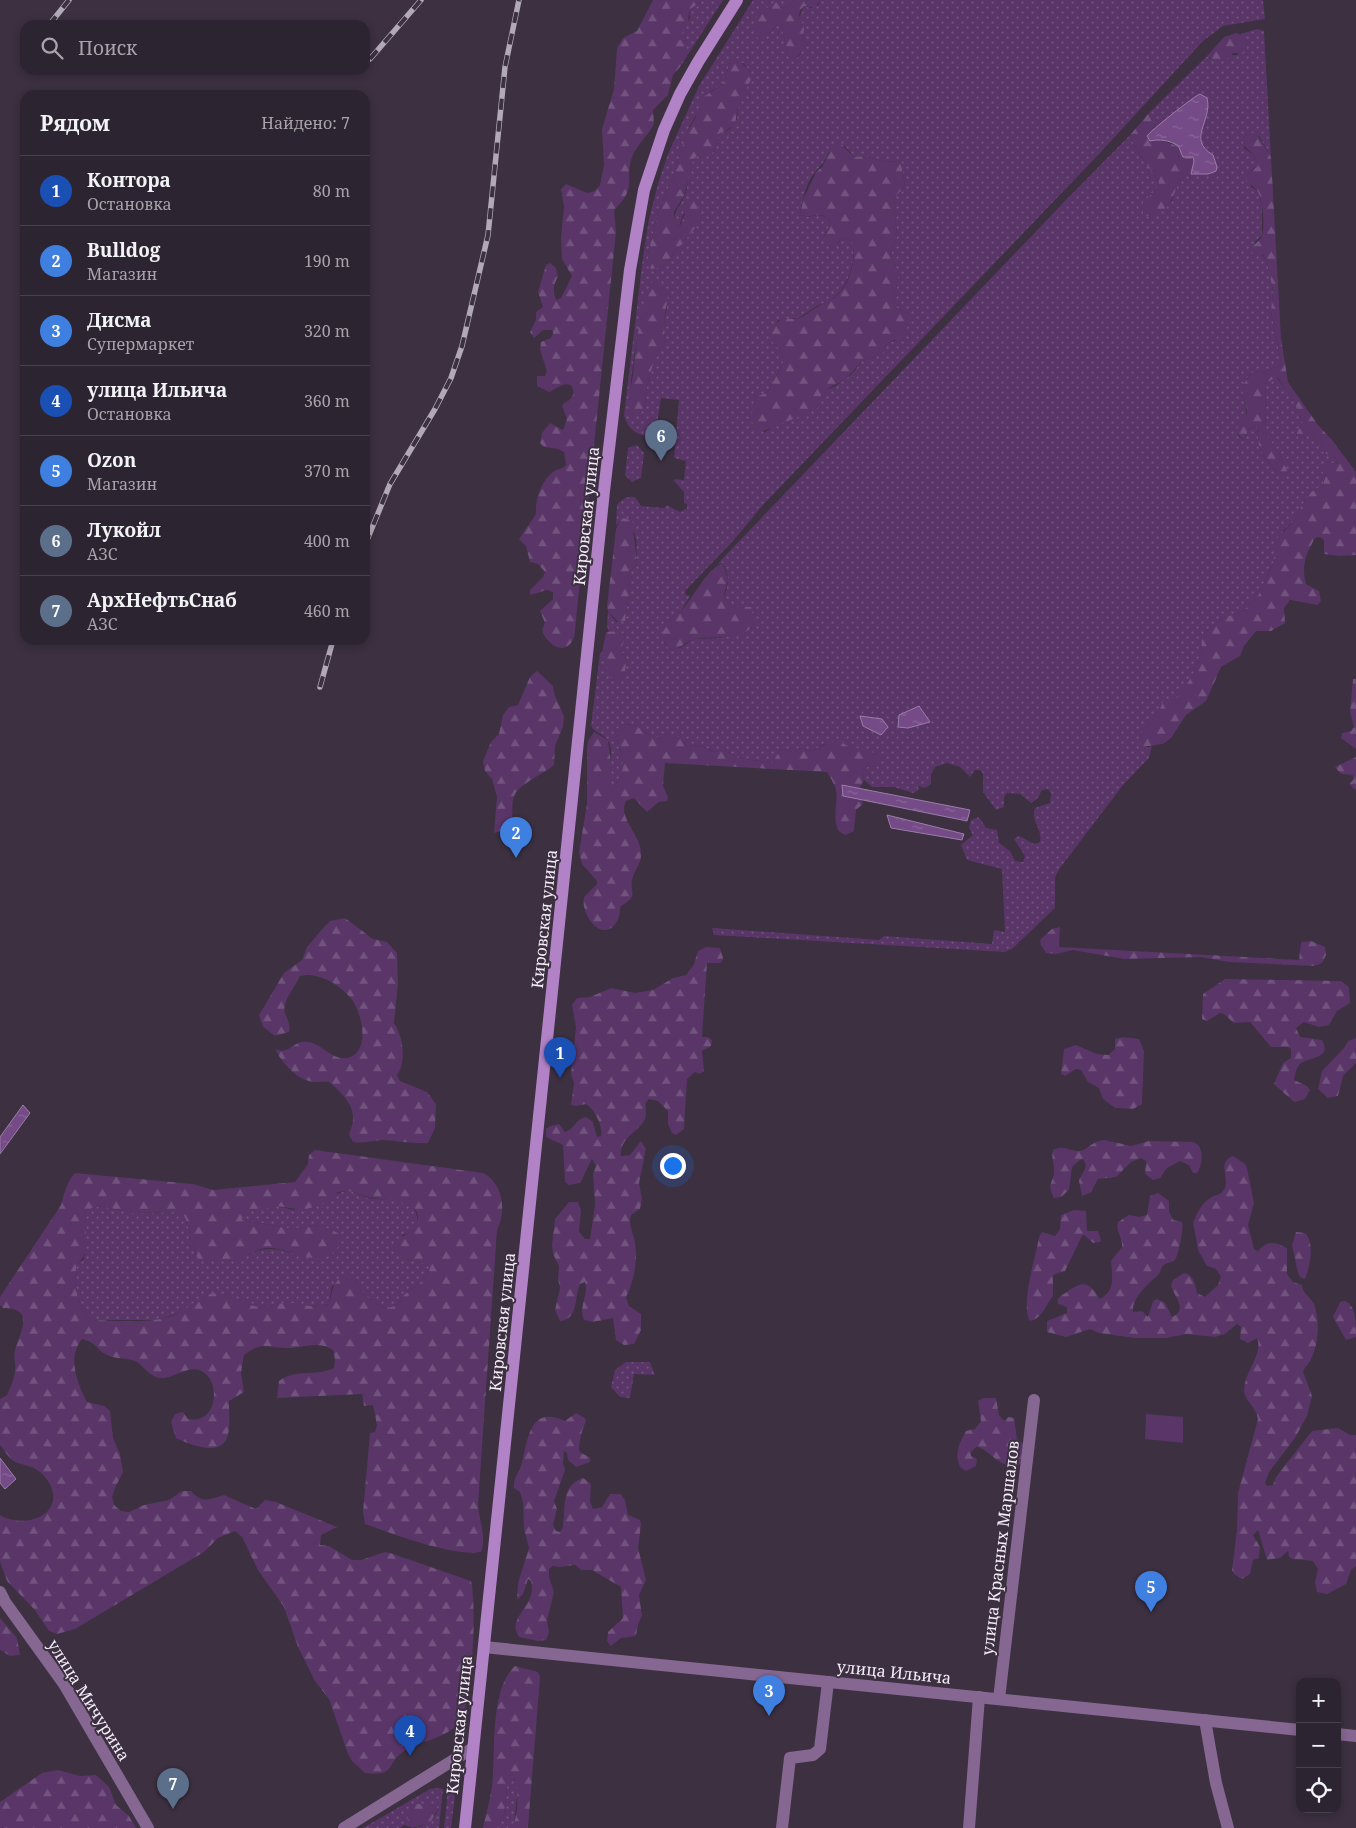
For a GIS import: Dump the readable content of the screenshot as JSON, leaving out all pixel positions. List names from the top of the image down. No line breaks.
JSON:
{"streets":{"main road":["Кировская улица"],"street":["улица Красных Маршалов","улица Ильича","улица Мичурина"]},"crossings":[["Кировская улица","улица Ильича"],["улица Красных Маршалов","улица Ильича"]],"page":{"search":"Поиск","heading":["Рядом","Найдено: 7"],"list":[{"mark":"1","name":"Контора","note":"Остановка","value":"80 m"},{"mark":"2","name":"Bulldog","note":"Магазин","value":"190 m"},{"mark":"3","name":"Дисма","note":"Супермаркет","value":"320 m"},{"mark":"4","name":"улица Ильича","note":"Остановка","value":"360 m"},{"mark":"5","name":"Ozon","note":"Магазин","value":"370 m"},{"mark":"6","name":"Лукойл","note":"АЗС","value":"400 m"},{"mark":"7","name":"АрхНефтьСнаб","note":"АЗС","value":"460 m"}],"pins":["6","2","1","5","3","4","7"],"map_buttons":["+","−"]}}
